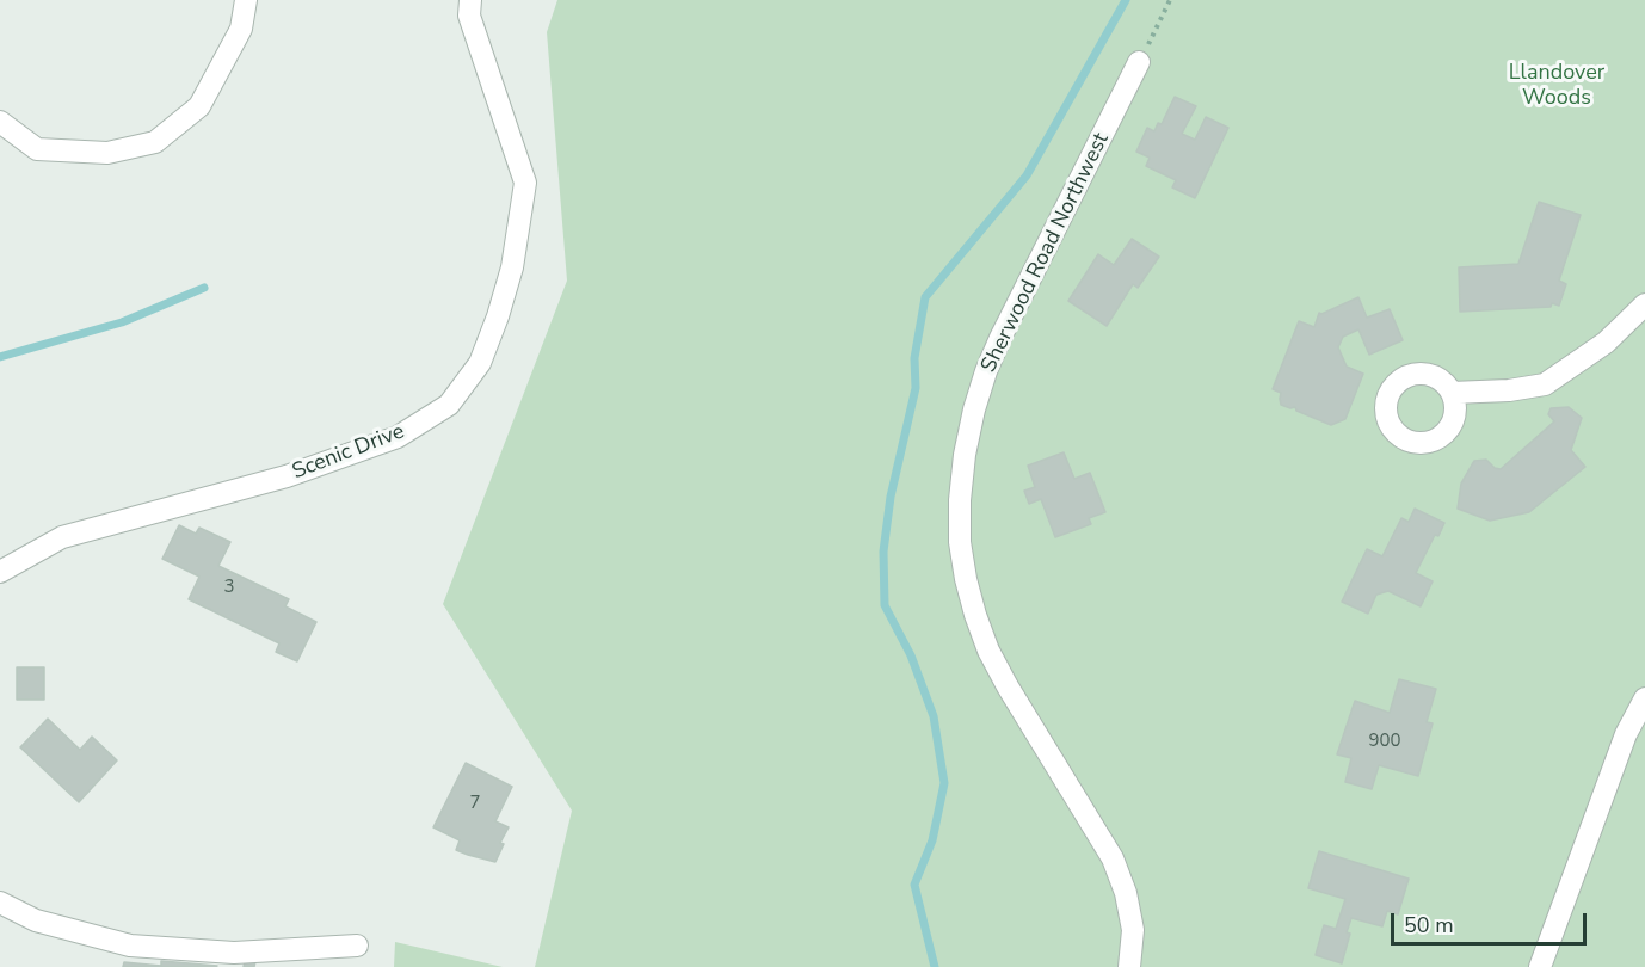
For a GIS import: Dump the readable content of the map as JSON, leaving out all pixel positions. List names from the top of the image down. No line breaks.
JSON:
{"streets":{"street":["Sherwood Road Northwest","Scenic Drive"]},"parks":["Llandover Woods"],"house_numbers":["3","900","7"],"scale_bar":"50 m"}
